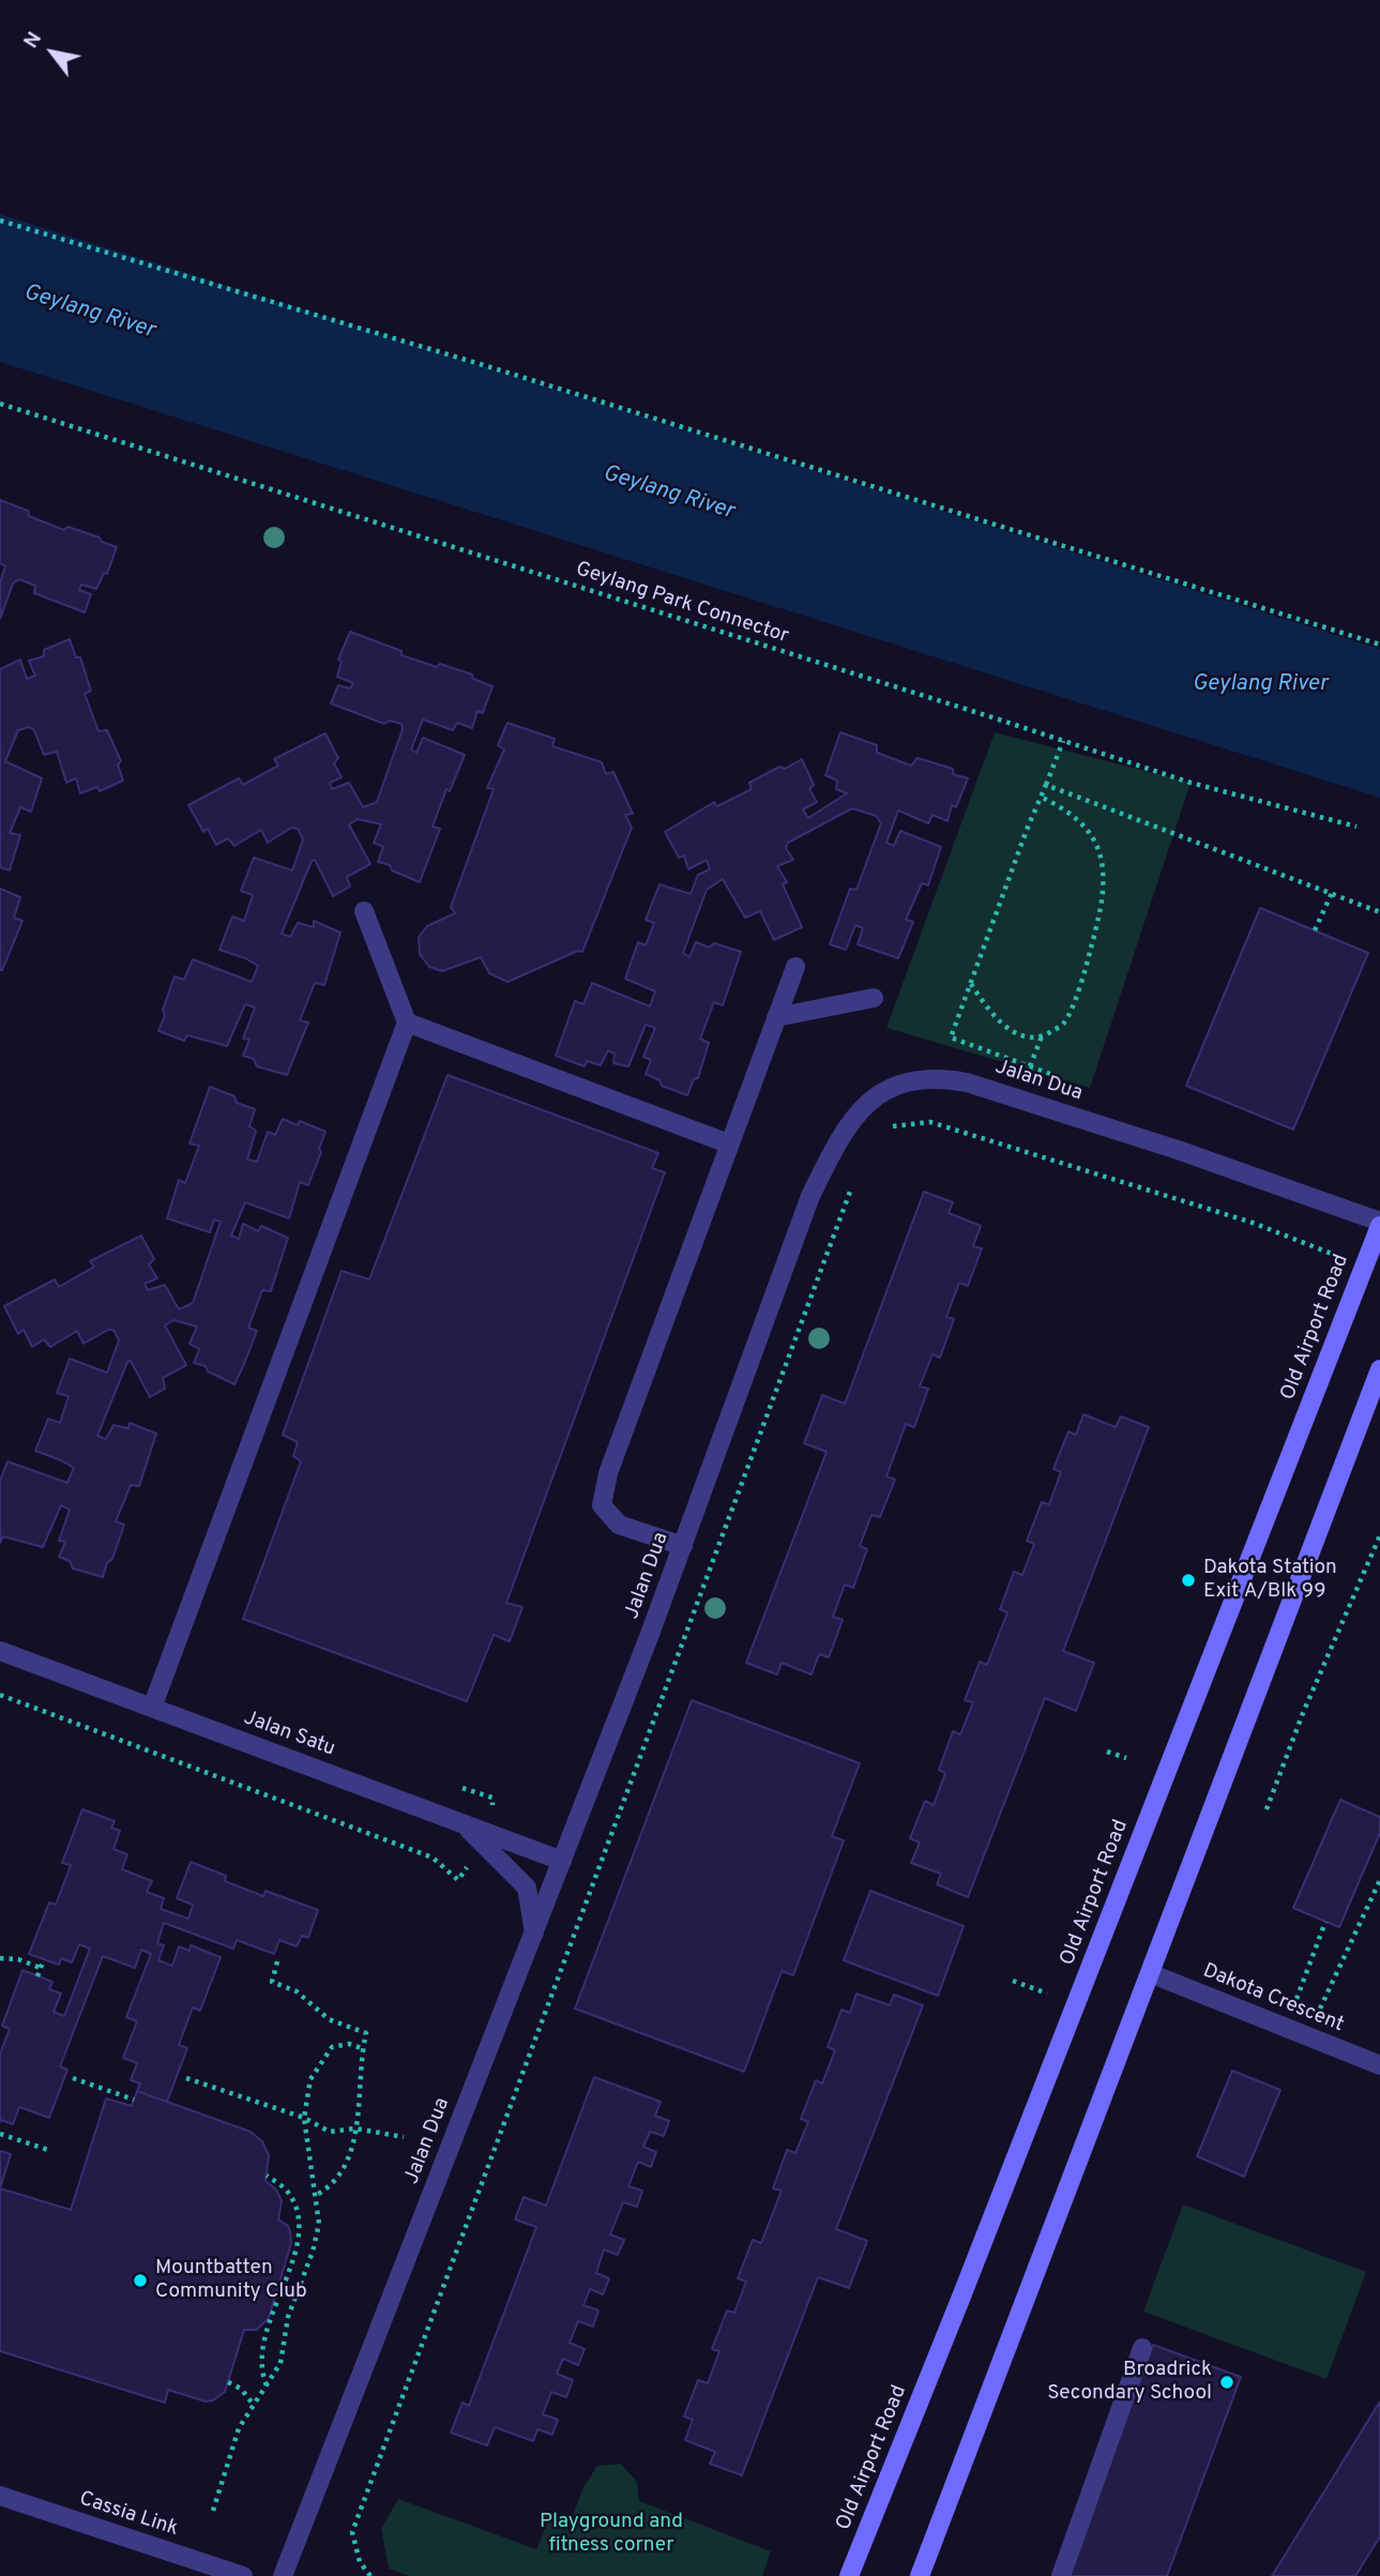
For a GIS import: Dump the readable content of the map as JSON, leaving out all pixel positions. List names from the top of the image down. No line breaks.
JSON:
{"streets":{"main road":["Old Airport Road"],"street":["Jalan Dua","Jalan Satu","Dakota Crescent","Cassia Link"],"path":["Geylang Park Connector"]},"crossings":[["Jalan Dua","Old Airport Road"],["Jalan Dua","Jalan Satu"]],"water":["Geylang River"],"parks":["Playground and fitness corner"],"places":["Dakota Station Exit A/Blk 99","Mountbatten Community Club","Broadrick Secondary School"],"north":"top left"}
